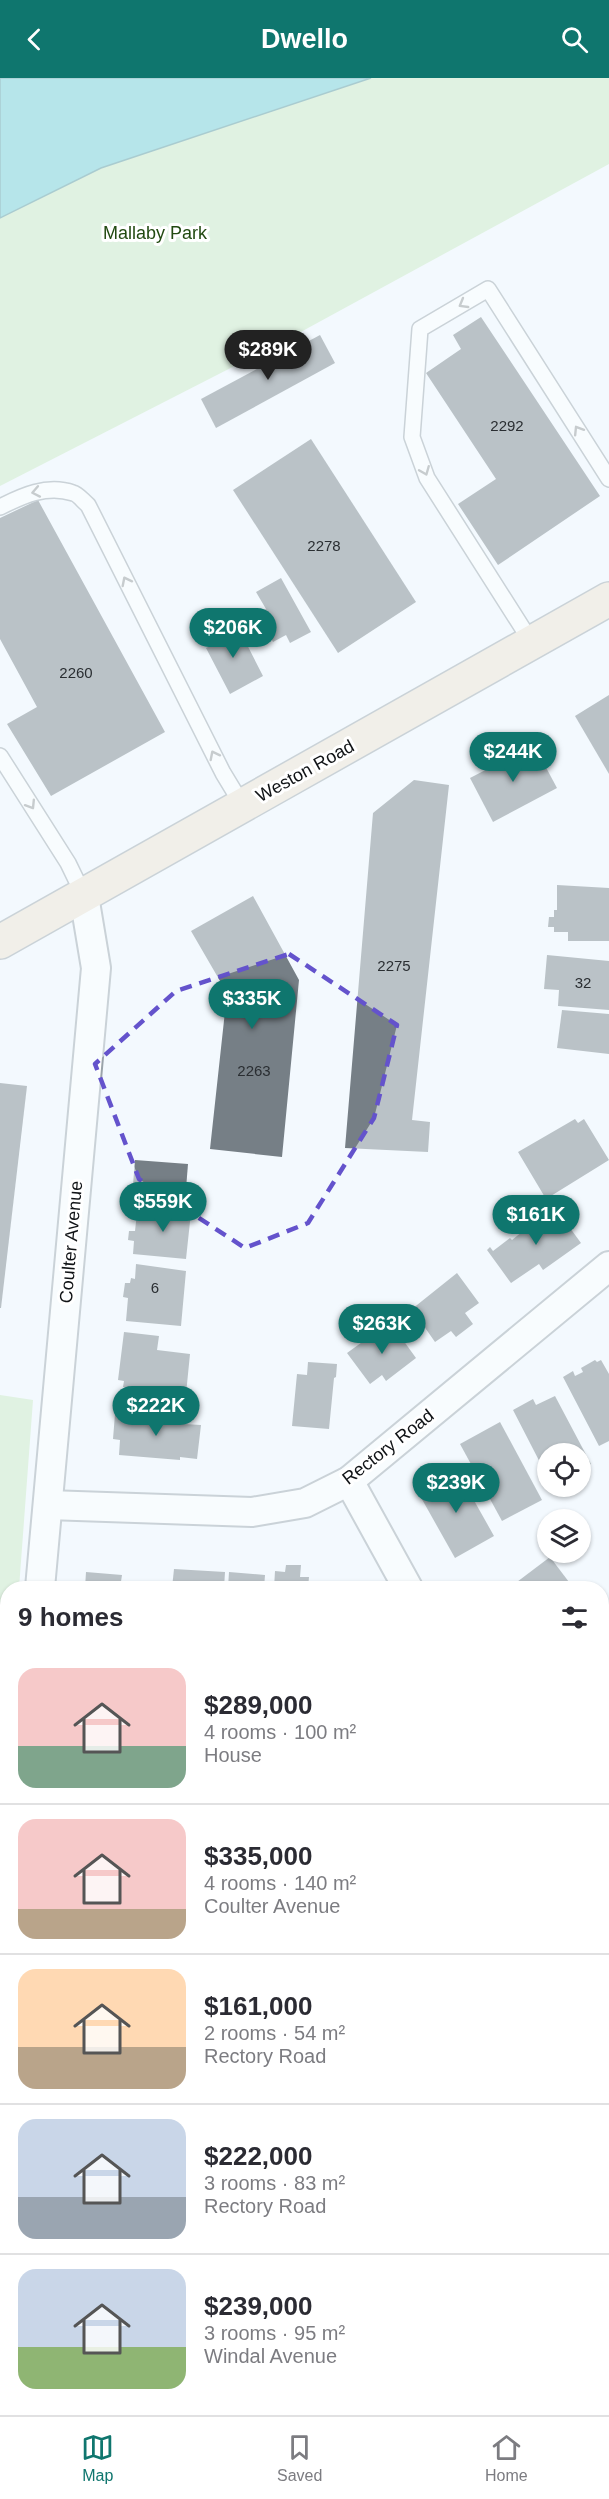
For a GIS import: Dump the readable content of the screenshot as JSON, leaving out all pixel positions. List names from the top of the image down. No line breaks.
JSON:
{"streets":{"main road":["Weston Road"],"street":["Coulter Avenue","Rectory Road"]},"crossings":[["Weston Road","Coulter Avenue"],["Coulter Avenue","Rectory Road"]],"parks":["Mallaby Park"],"house_numbers":["2292","2278","2260","2275","32","2263","6"],"page":{"header":"Dwello","price":["$289K","$206K","$244K","$335K","$559K","$161K","$263K","$222K","$239K"],"heading":"9 homes","list":[{"name":"$289,000","note":"4 rooms · 100 m² · House"},{"name":"$335,000","note":"4 rooms · 140 m² · Coulter Avenue"},{"name":"$161,000","note":"2 rooms · 54 m² · Rectory Road"},{"name":"$222,000","note":"3 rooms · 83 m² · Rectory Road"},{"name":"$239,000","note":"3 rooms · 95 m² · Windal Avenue"}],"tabs":["Map","Saved","Home"]}}
